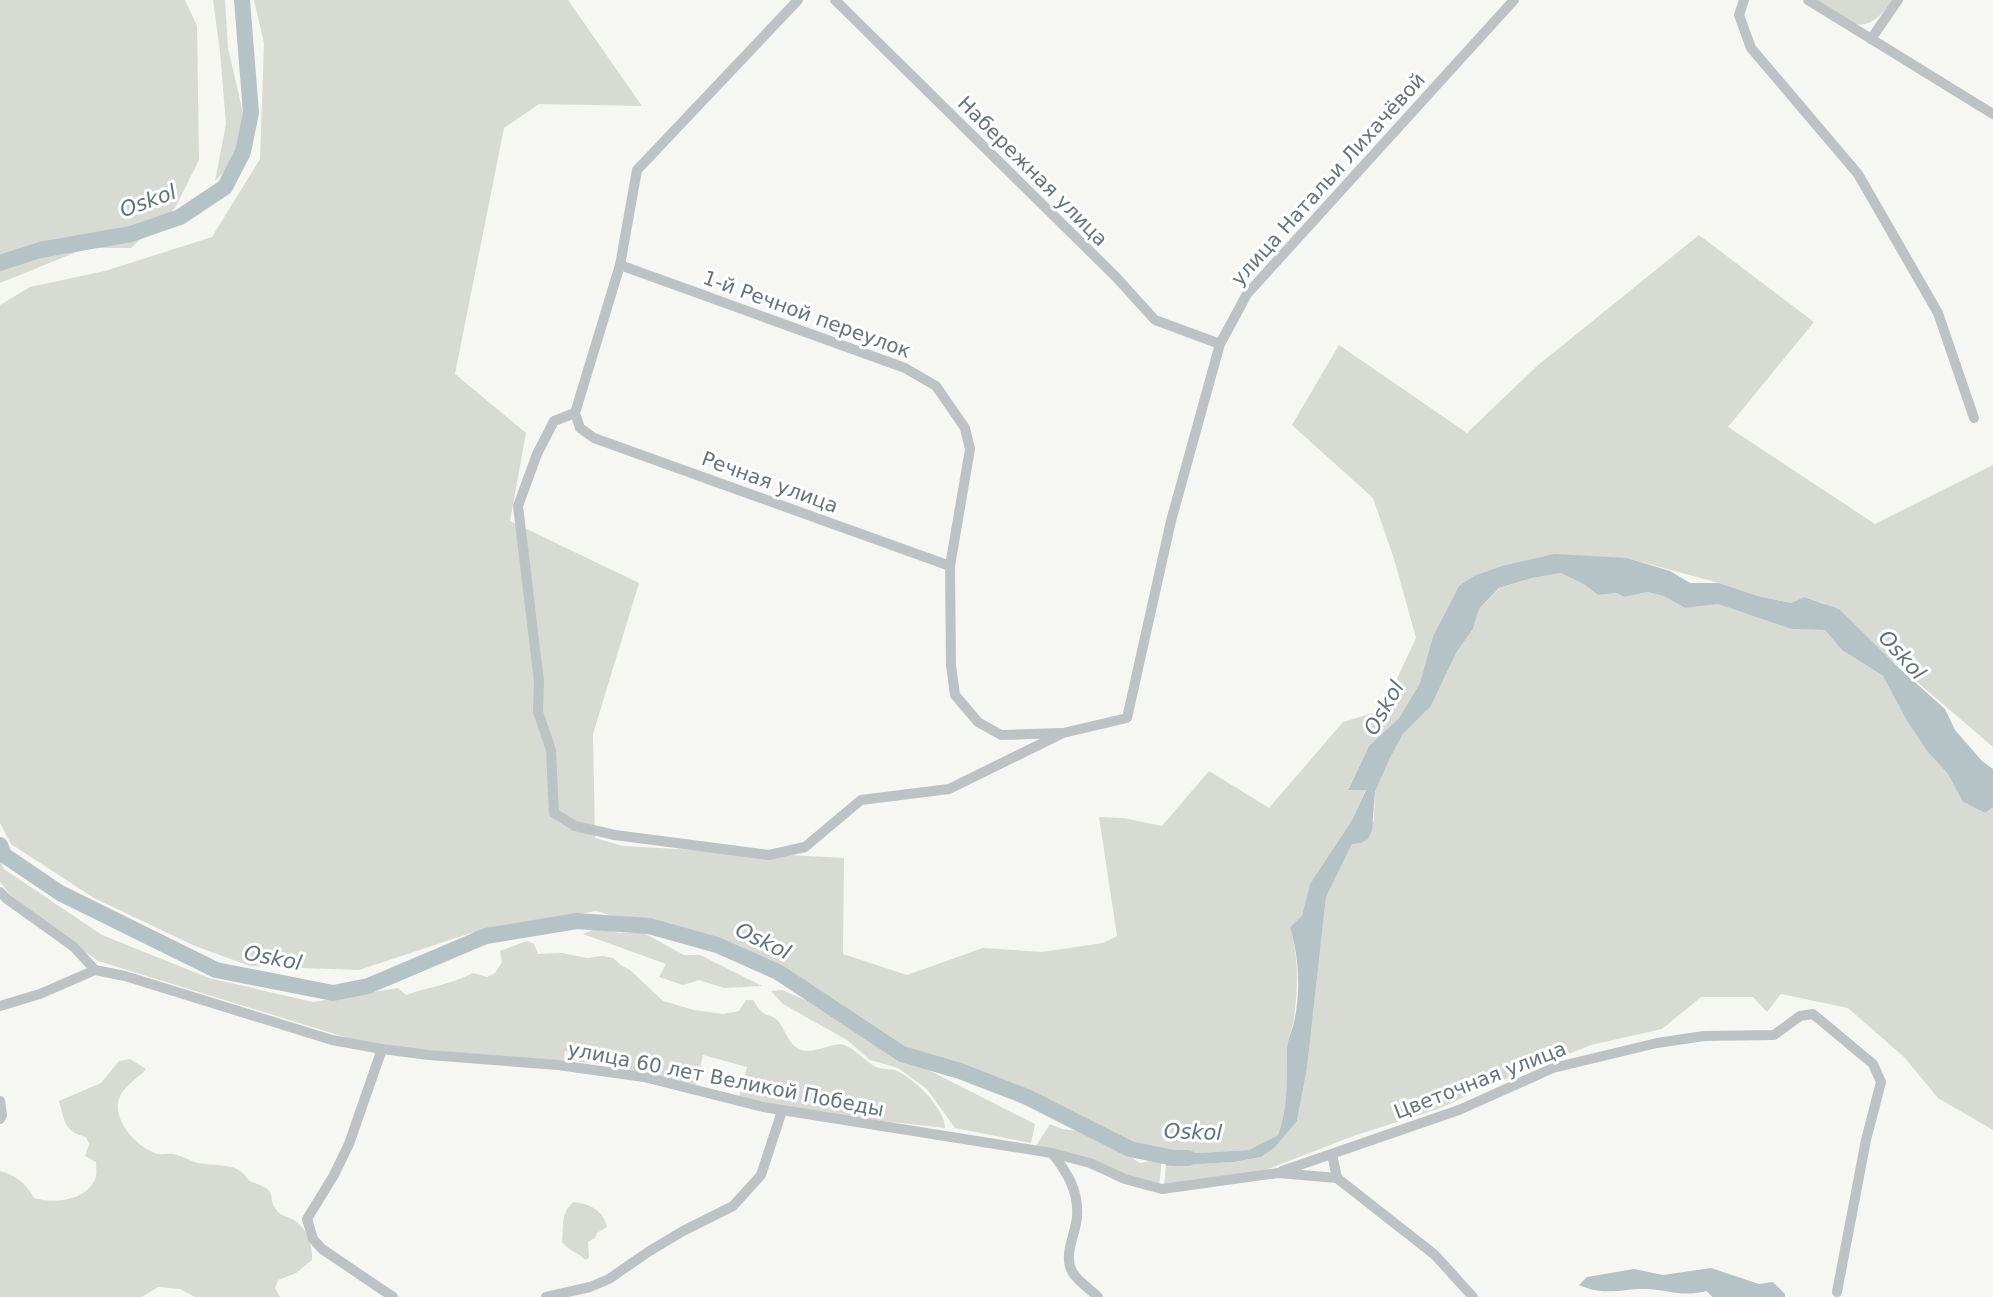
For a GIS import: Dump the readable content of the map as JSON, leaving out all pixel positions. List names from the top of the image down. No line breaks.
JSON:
{"streets":{"street":["Набережная улица","улица Натальи Лихачёвой","1-й Речной переулок","Речная улица","улица 60 лет Великой Победы","Цветочная улица"]},"crossings":[["Набережная улица","улица Натальи Лихачёвой"],["улица Натальи Лихачёвой","1-й Речной переулок"],["1-й Речной переулок","Речная улица"],["улица 60 лет Великой Победы","Цветочная улица"]],"water":["Oskol"]}
